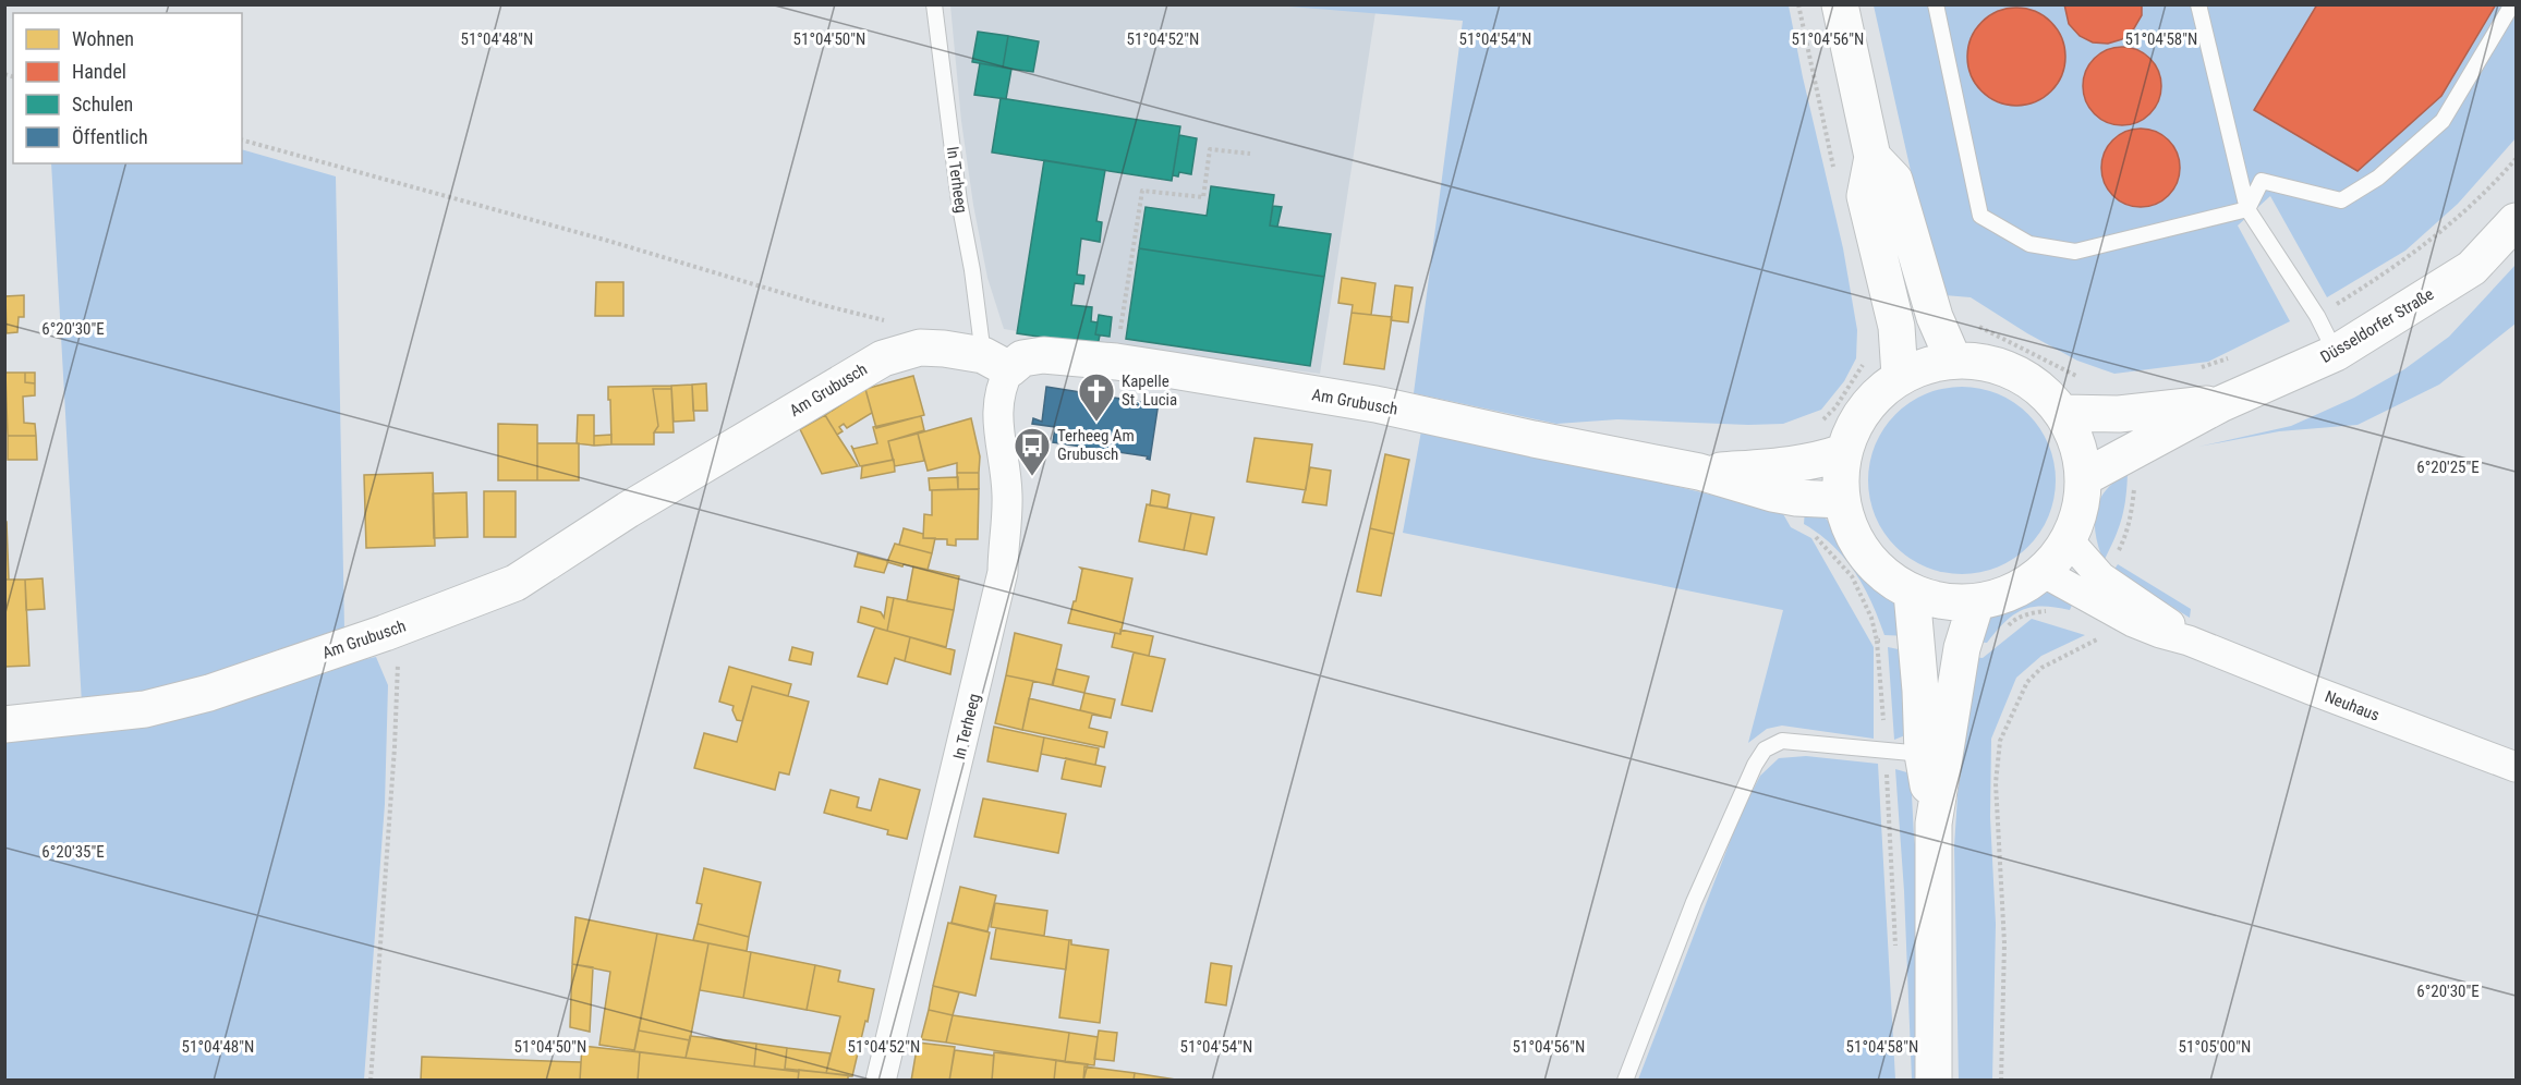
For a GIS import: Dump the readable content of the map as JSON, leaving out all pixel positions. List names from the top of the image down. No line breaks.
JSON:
{"streets":{"main road":["Düsseldorfer Straße","Am Grubusch"],"street":["In Terheeg","Neuhaus"]},"crossings":[["In Terheeg","Am Grubusch"]],"places":{"church":["Kapelle St. Lucia"],"bus stop":["Terheeg Am Grubusch"]},"legend":["Wohnen","Handel","Schulen","Öffentlich"],"coordinates":["51°04'48\"N","51°04'50\"N","51°04'52\"N","51°04'54\"N","51°04'56\"N","51°04'58\"N","6°20'30\"E","6°20'25\"E","6°20'35\"E","51°05'00\"N"]}
